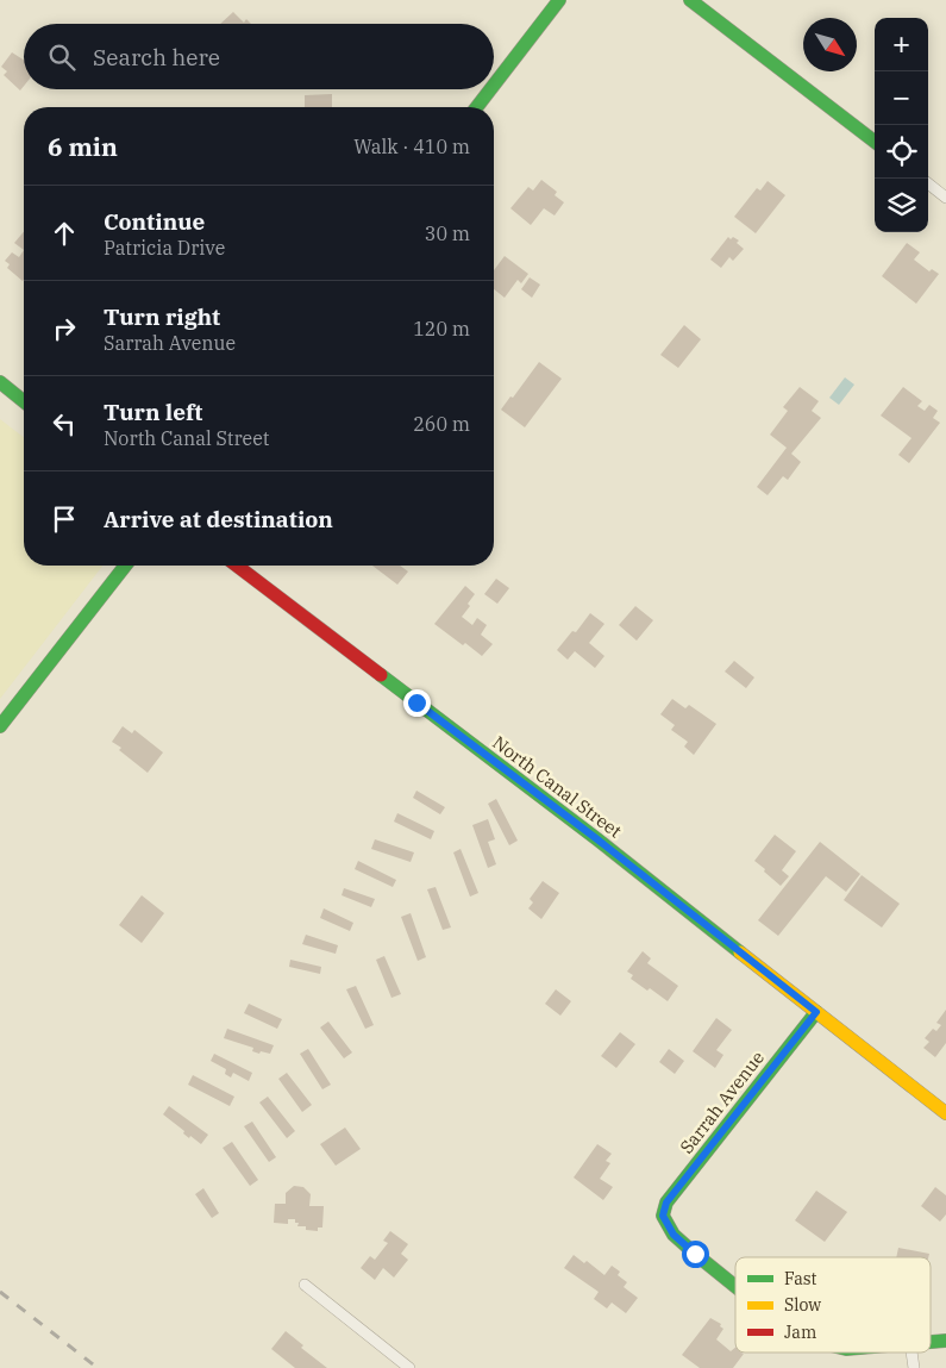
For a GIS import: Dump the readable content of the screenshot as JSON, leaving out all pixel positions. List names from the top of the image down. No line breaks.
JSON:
{"streets":{"street":["North Canal Street","Sarrah Avenue"]},"crossings":[["North Canal Street","Sarrah Avenue"]],"legend":["Fast","Slow","Jam"],"north":"bottom right","page":{"map_buttons":["+","−"],"search":"Search here","heading":["6 min","Walk · 410 m"],"list":[["Continue","Patricia Drive","30 m"],["Turn right","Sarrah Avenue","120 m"],["Turn left","North Canal Street","260 m"],"Arrive at destination"]}}
